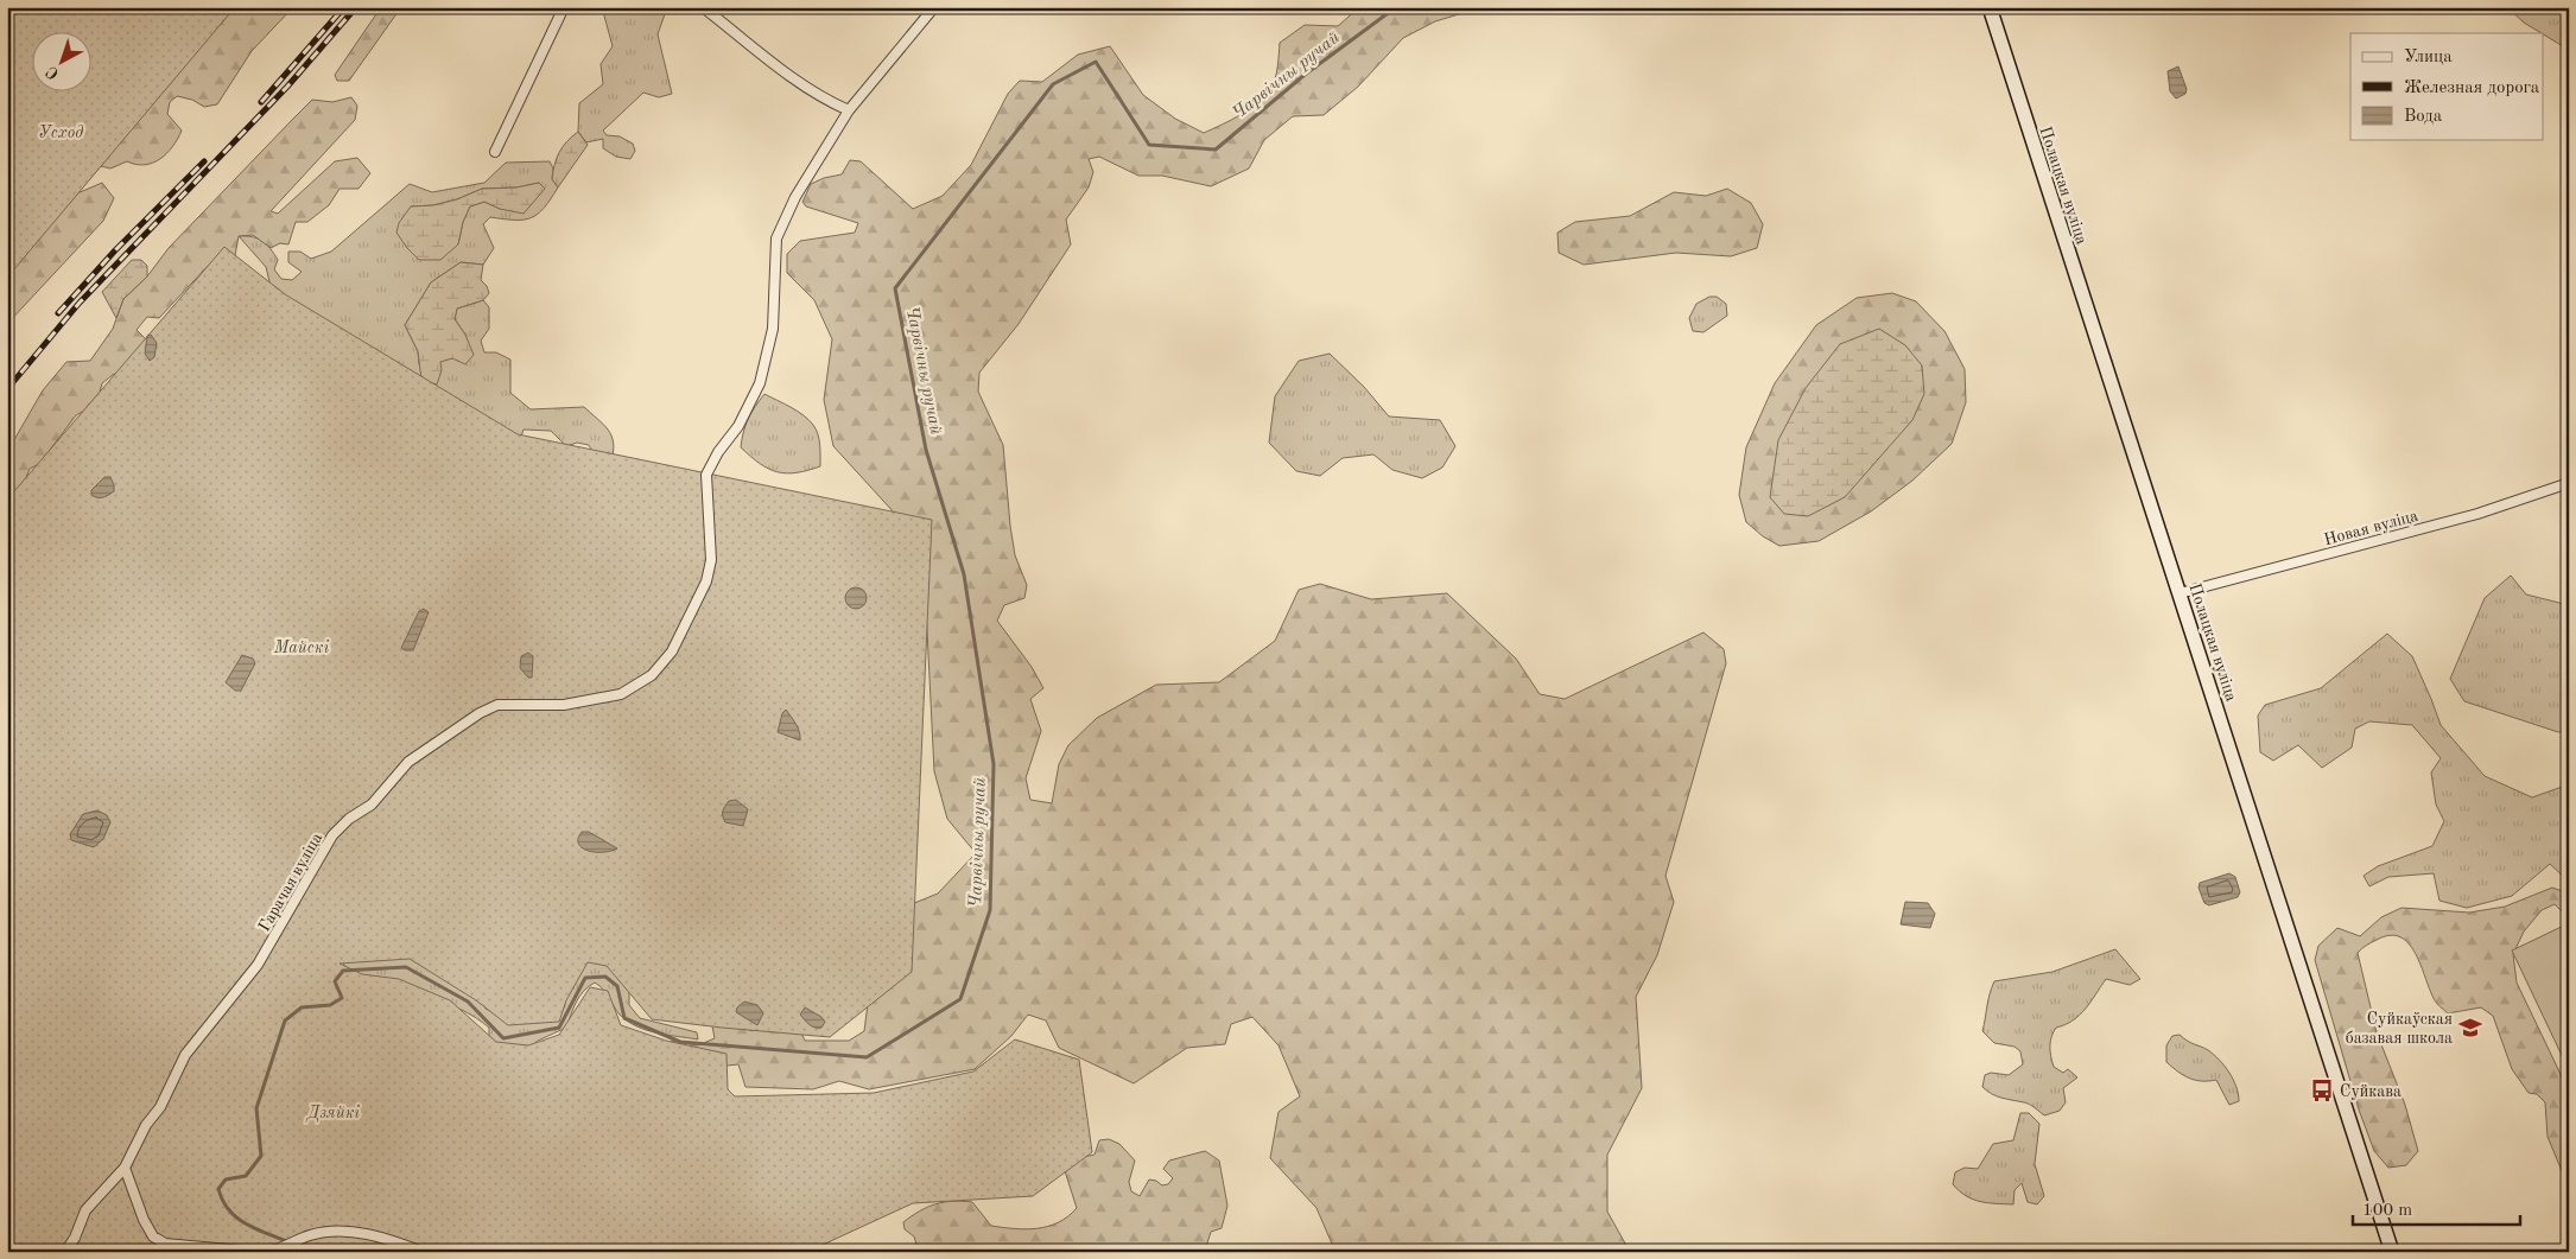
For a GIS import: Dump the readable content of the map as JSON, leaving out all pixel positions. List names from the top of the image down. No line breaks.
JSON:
{"streets":{"main road":["Полацкая вуліца"],"street":["Новая вуліца","Гарачая вуліца"]},"crossings":[["Полацкая вуліца","Новая вуліца"]],"water":["Чарвічны ручай"],"parks":["Усход","Майскі","Дзяйкі"],"places":{"school or university":["Суйкаўская базавая школа"],"bus stop":["Суйкава"]},"legend":["Улица","Железная дорога","Вода"],"scale_bar":"100 m","north":"bottom left"}
